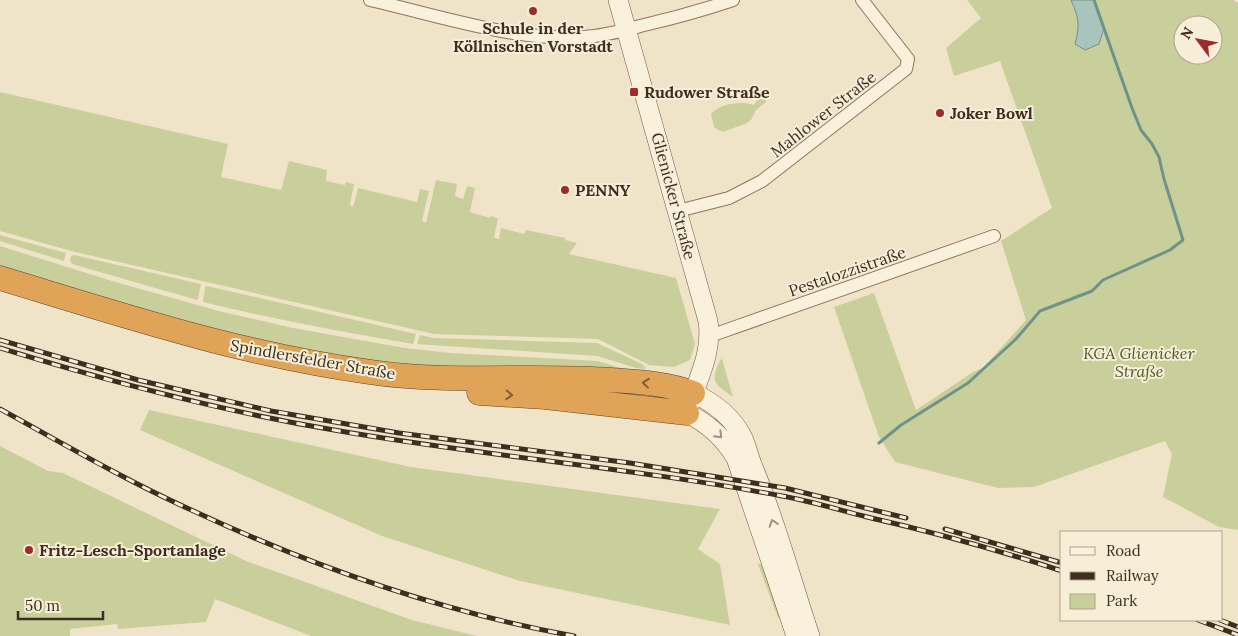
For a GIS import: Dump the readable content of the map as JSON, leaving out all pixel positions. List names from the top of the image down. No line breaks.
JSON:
{"streets":{"highway":["Spindlersfelder Straße"],"main road":["Glienicker Straße"],"street":["Mahlower Straße","Pestalozzistraße"]},"crossings":[["Mahlower Straße","Glienicker Straße"],["Glienicker Straße","Pestalozzistraße"],["Glienicker Straße","Spindlersfelder Straße"]],"parks":["KGA Glienicker Straße"],"places":{"other":["Schule in der Köllnischen Vorstadt","Joker Bowl","PENNY","Fritz-Lesch-Sportanlage"],"transit":["Rudower Straße"]},"legend":["Road","Railway","Park"],"scale_bar":"50 m","north":"top left"}
